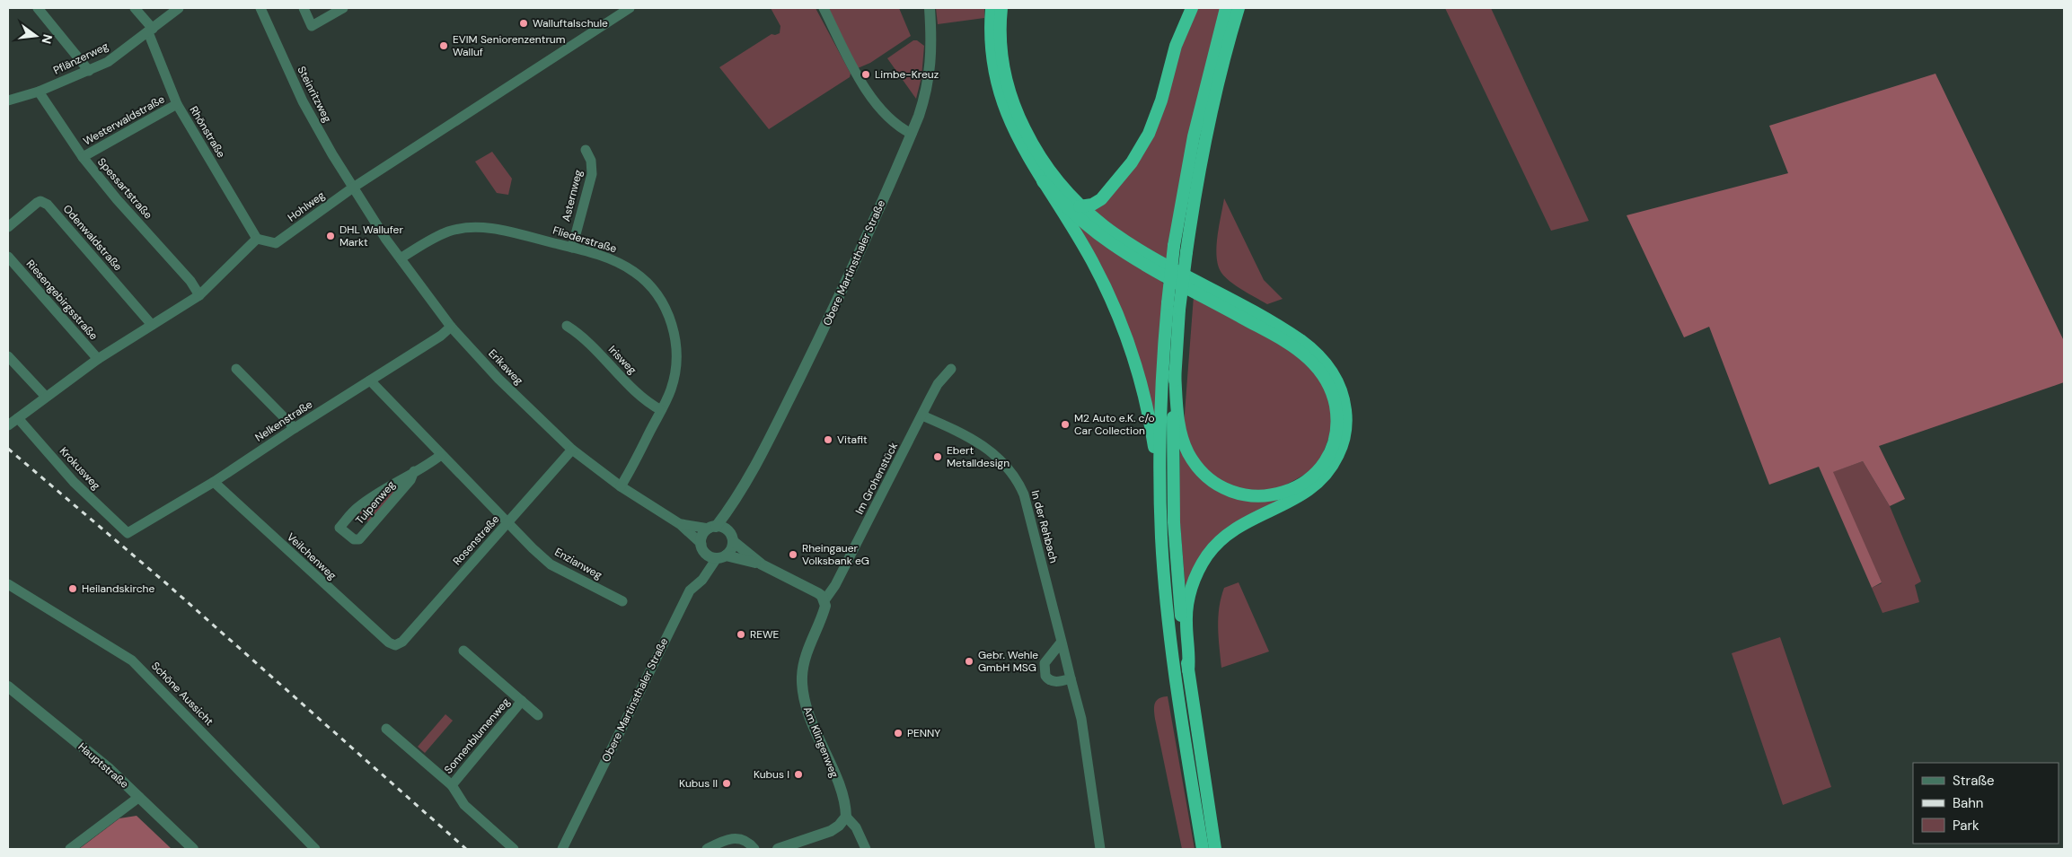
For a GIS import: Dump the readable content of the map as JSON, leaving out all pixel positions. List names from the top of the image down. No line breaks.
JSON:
{"streets":{"street":["Pflänzerweg","Steinritzweg","Westerwaldstraße","Rhönstraße","Spessartstraße","Asternweg","Hohlweg","Odenwaldstraße","Fliederstraße","Obere Martinsthaler Straße","Riesengebirgsstraße","Irisweg","Erikaweg","Nelkenstraße","Krokusweg","Im Grohenstück","Tulpenweg","In der Rehbach","Rosenstraße","Veilchenweg","Enzianweg","Schöne Aussicht","Sonnenblumenweg","Am Klingenweg","Hauptstraße"]},"crossings":[["Pflänzerweg","Rhönstraße"],["Pflänzerweg","Spessartstraße"],["Steinritzweg","Hohlweg"],["Steinritzweg","Erikaweg"],["Westerwaldstraße","Rhönstraße"],["Westerwaldstraße","Spessartstraße"],["Rhönstraße","Hohlweg"],["Asternweg","Fliederstraße"],["Hohlweg","Erikaweg"],["Fliederstraße","Irisweg"],["Fliederstraße","Erikaweg"],["Obere Martinsthaler Straße","Erikaweg"],["Erikaweg","Nelkenstraße"],["Erikaweg","Rosenstraße"],["Nelkenstraße","Krokusweg"],["Nelkenstraße","Veilchenweg"],["Im Grohenstück","In der Rehbach"],["Im Grohenstück","Am Klingenweg"],["Rosenstraße","Veilchenweg"],["Rosenstraße","Enzianweg"]],"places":["Walluftalschule","EVIM Seniorenzentrum Walluf","Limbe-Kreuz","DHL Wallufer Markt","M2 Auto e.K. c/o Car Collection","Vitafit","Ebert Metalldesign","Rheingauer Volksbank eG","Heilandskirche","REWE","Gebr. Wehle GmbH MSG","PENNY","Kubus I","Kubus II"],"legend":["Straße","Bahn","Park"],"north":"right"}
